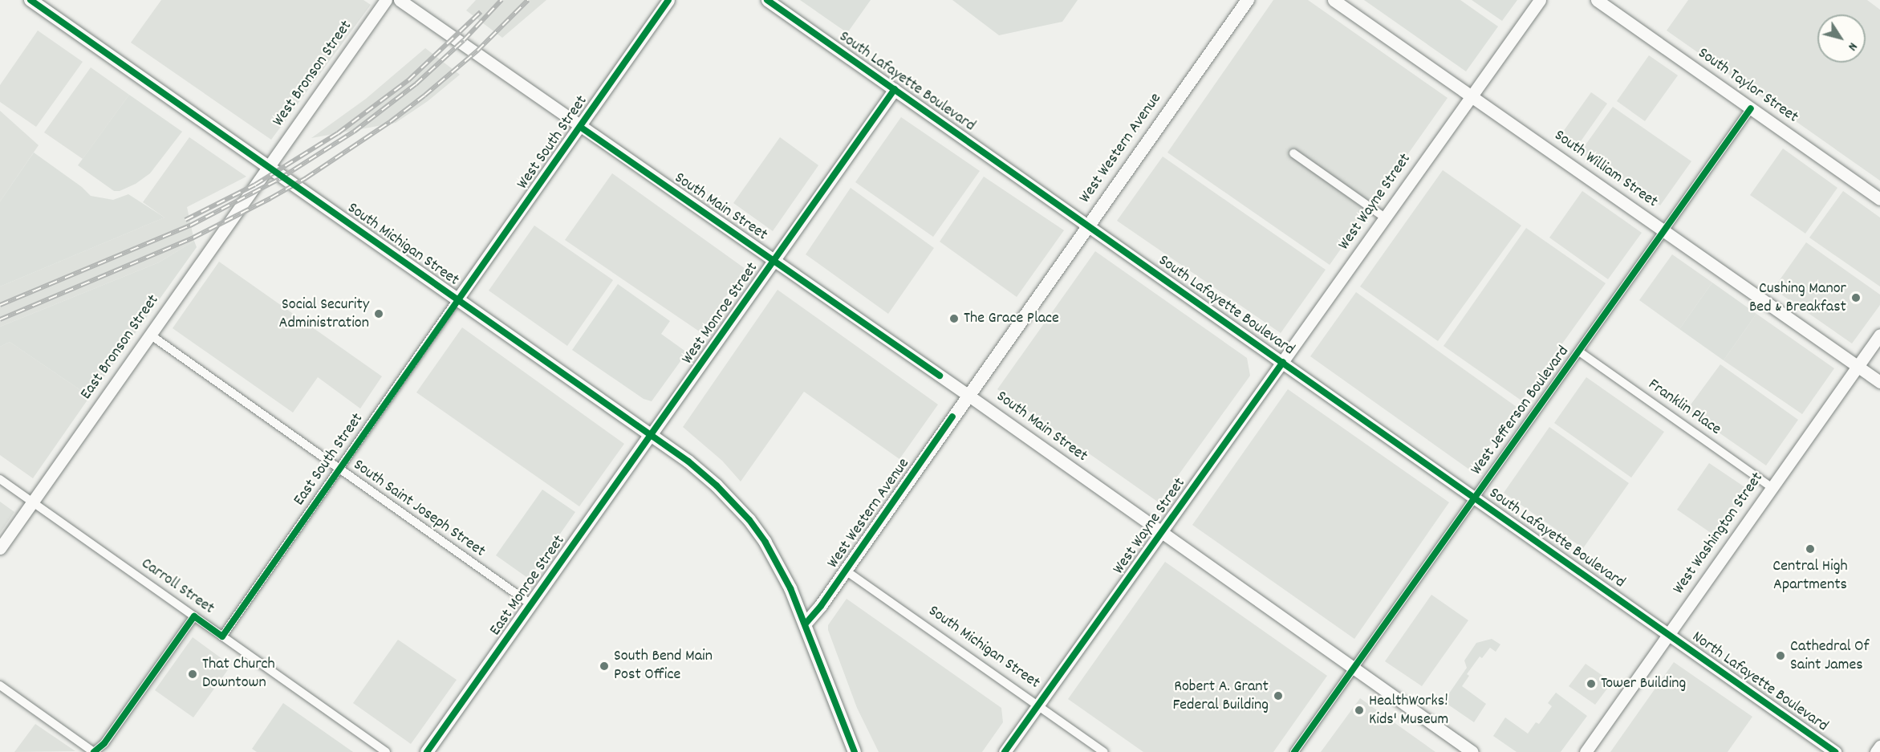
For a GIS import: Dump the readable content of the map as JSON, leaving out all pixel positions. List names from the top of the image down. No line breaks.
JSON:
{"streets":{"main road":["West Western Avenue","South Michigan Street","East Monroe Street"],"street":["West Bronson Street","South Lafayette Boulevard","South Taylor Street","West South Street","South William Street","West Wayne Street","South Main Street","West Monroe Street","East Bronson Street","Franklin Place","West Jefferson Boulevard","East South Street","South Saint Joseph Street","West Washington Street","Carroll Street","North Lafayette Boulevard"]},"crossings":[["West Bronson Street","South Michigan Street"],["West Bronson Street","East Bronson Street"],["South Lafayette Boulevard","West Western Avenue"],["South Lafayette Boulevard","West Wayne Street"],["South Lafayette Boulevard","West Monroe Street"],["South Lafayette Boulevard","West Jefferson Boulevard"],["South Lafayette Boulevard","West Washington Street"],["South Lafayette Boulevard","North Lafayette Boulevard"],["South Taylor Street","West Jefferson Boulevard"],["West South Street","South Main Street"],["West South Street","South Michigan Street"],["West South Street","East South Street"],["West Western Avenue","South Main Street"],["West Western Avenue","South Michigan Street"],["South William Street","West Wayne Street"],["South William Street","West Jefferson Boulevard"],["South William Street","West Washington Street"],["West Wayne Street","South Main Street"],["West Wayne Street","South Michigan Street"],["South Main Street","West Monroe Street"],["South Main Street","West Jefferson Boulevard"],["South Michigan Street","West Monroe Street"],["South Michigan Street","East Bronson Street"],["South Michigan Street","East South Street"],["South Michigan Street","East Monroe Street"],["West Monroe Street","East Monroe Street"],["East Bronson Street","South Saint Joseph Street"],["East Bronson Street","Carroll Street"],["Franklin Place","West Jefferson Boulevard"],["Franklin Place","West Washington Street"],["East South Street","South Saint Joseph Street"],["East South Street","Carroll Street"],["South Saint Joseph Street","East Monroe Street"],["West Washington Street","North Lafayette Boulevard"]],"places":["Cushing Manor Bed & Breakfast","Social Security Administration","The Grace Place","Central High Apartments","Cathedral Of Saint James","South Bend Main Post Office","That Church Downtown","Tower Building","Robert A. Grant Federal Building","HealthWorks! Kids' Museum"],"north":"bottom right"}
